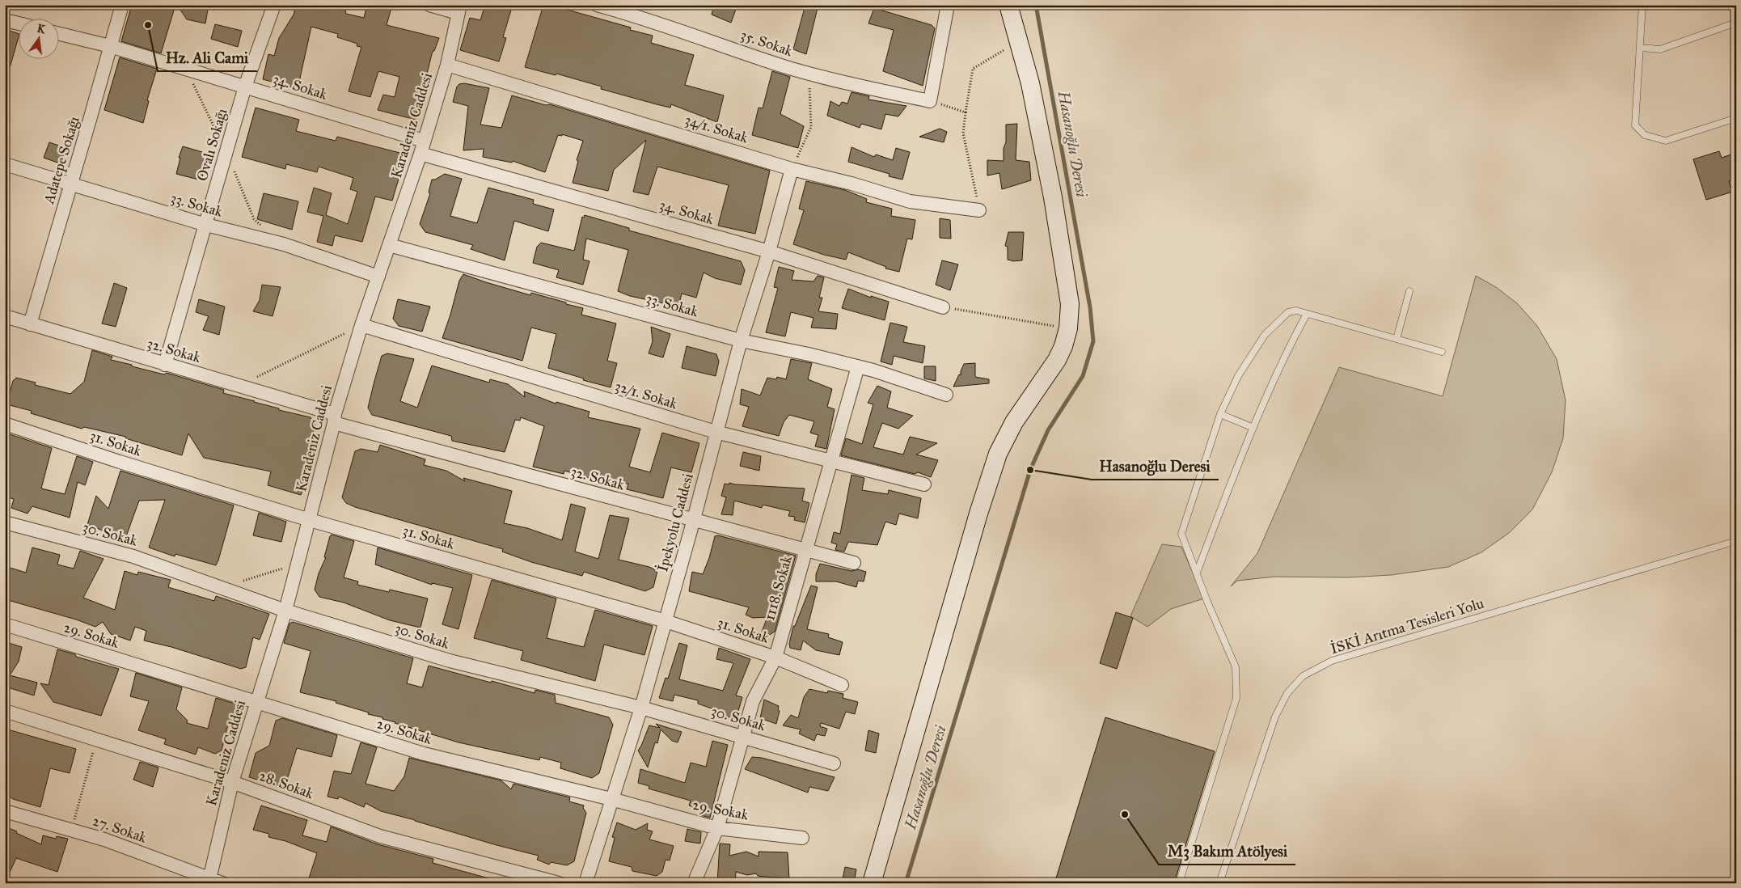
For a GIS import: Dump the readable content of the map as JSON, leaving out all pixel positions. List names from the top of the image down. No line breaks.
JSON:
{"streets":{"street":["35. Sokak","34. Sokak","Karadeniz Caddesi","34/1. Sokak","Ovalı Sokağı","Adatepe Sokağı","33. Sokak","32. Sokak","32/1. Sokak","31. Sokak","İpekyolu Caddesi","30. Sokak","1118. Sokak","29. Sokak","28. Sokak","27. Sokak"],"lane":["İSKİ Arıtma Tesisleri Yolu"]},"crossings":[["34. Sokak","Karadeniz Caddesi"],["34. Sokak","Ovalı Sokağı"],["34. Sokak","Adatepe Sokağı"],["34. Sokak","İpekyolu Caddesi"],["Karadeniz Caddesi","34/1. Sokak"],["Karadeniz Caddesi","33. Sokak"],["Karadeniz Caddesi","32. Sokak"],["Karadeniz Caddesi","32/1. Sokak"],["Karadeniz Caddesi","31. Sokak"],["Karadeniz Caddesi","30. Sokak"],["Karadeniz Caddesi","29. Sokak"],["Karadeniz Caddesi","28. Sokak"],["Karadeniz Caddesi","27. Sokak"],["34/1. Sokak","İpekyolu Caddesi"],["Ovalı Sokağı","33. Sokak"],["Ovalı Sokağı","32. Sokak"],["Adatepe Sokağı","33. Sokak"],["Adatepe Sokağı","32. Sokak"],["33. Sokak","İpekyolu Caddesi"],["33. Sokak","1118. Sokak"],["32. Sokak","İpekyolu Caddesi"],["32. Sokak","1118. Sokak"],["32/1. Sokak","İpekyolu Caddesi"],["32/1. Sokak","1118. Sokak"],["31. Sokak","İpekyolu Caddesi"],["31. Sokak","1118. Sokak"],["İpekyolu Caddesi","30. Sokak"],["İpekyolu Caddesi","29. Sokak"],["30. Sokak","1118. Sokak"],["1118. Sokak","29. Sokak"]],"water":["Hasanoğlu Deresi"],"places":["Hz. Ali Cami","Hasanoğlu Deresi","M3 Bakım Atölyesi"],"north":"top"}
